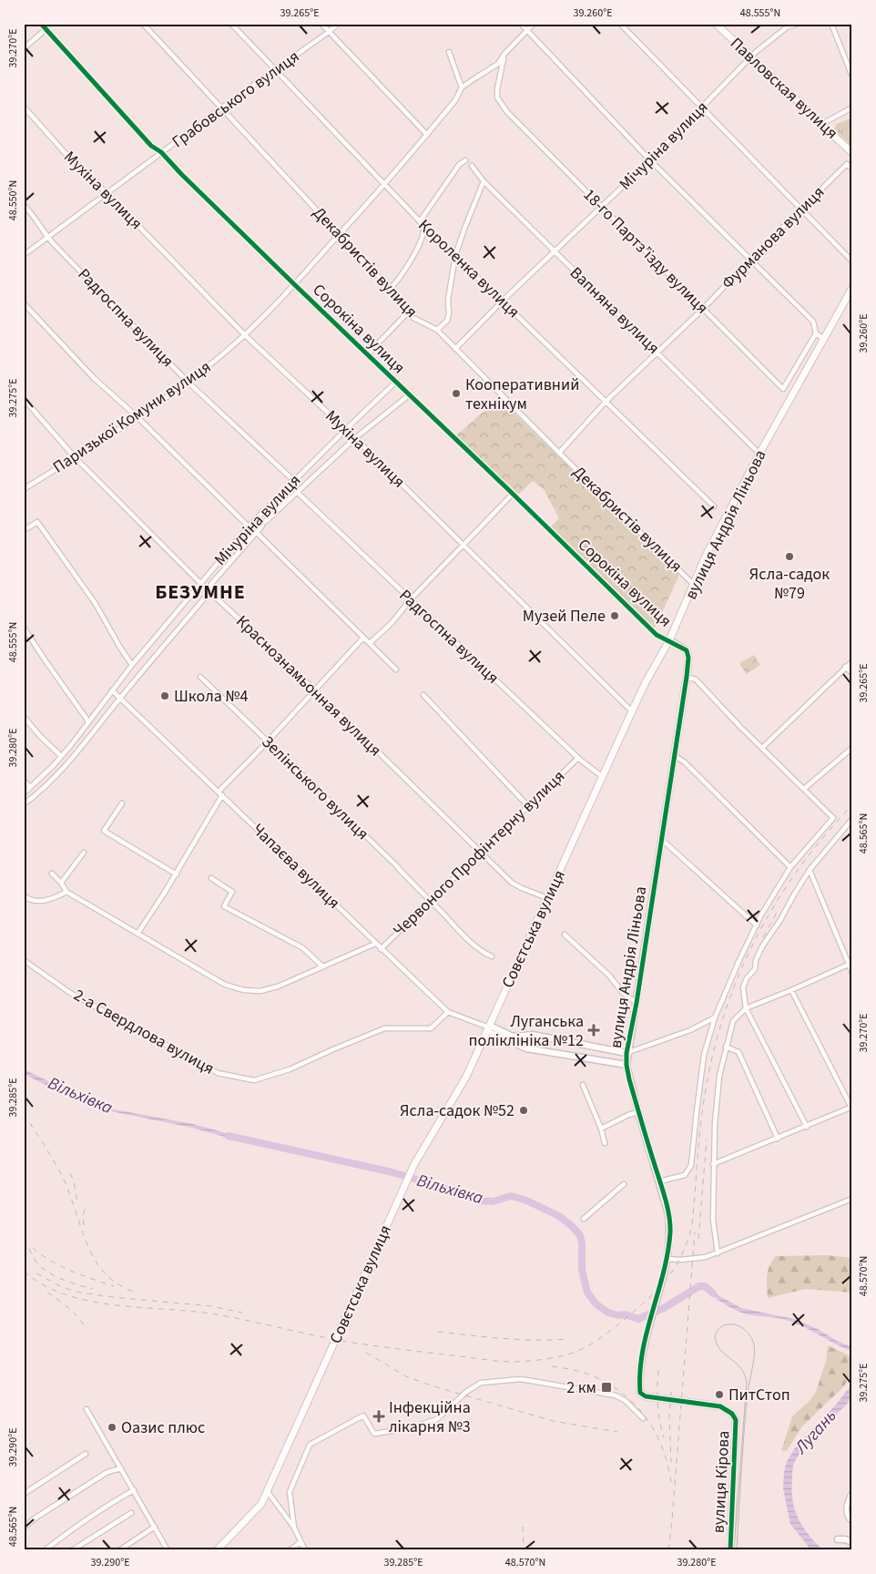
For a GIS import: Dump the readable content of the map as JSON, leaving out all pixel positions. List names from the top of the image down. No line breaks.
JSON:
{"streets":{"main road":["Павловская вулиця","вулиця Андрія Ліньова","Совєтська вулиця"],"street":["Грабовського вулиця","Мічуріна вулиця","Мухіна вулиця","Фурманова вулиця","18-го Партз’їзду вулиця","Декабристів вулиця","Короленка вулиця","Вапняна вулиця","Радгоспна вулиця","Сорокіна вулиця","Паризької Комуни вулиця","Краснознамьонная вулиця","Зелінського вулиця","Червоного Профінтерну вулиця","Чапаєва вулиця","2-а Свердлова вулиця","вулиця Кірова"]},"crossings":[["Павловская вулиця","Мічуріна вулиця"],["Грабовського вулиця","Мухіна вулиця"],["Грабовського вулиця","Декабристів вулиця"],["Грабовського вулиця","Короленка вулиця"],["Грабовського вулиця","Радгоспна вулиця"],["Грабовського вулиця","Сорокіна вулиця"],["Мічуріна вулиця","Мухіна вулиця"],["Мічуріна вулиця","18-го Партз’їзду вулиця"],["Мічуріна вулиця","Декабристів вулиця"],["Мічуріна вулиця","Короленка вулиця"],["Мічуріна вулиця","Вапняна вулиця"],["Мічуріна вулиця","Радгоспна вулиця"],["Мічуріна вулиця","Сорокіна вулиця"],["Мічуріна вулиця","Краснознамьонная вулиця"],["Мічуріна вулиця","Чапаєва вулиця"],["Мухіна вулиця","Паризької Комуни вулиця"],["Мухіна вулиця","Совєтська вулиця"],["Фурманова вулиця","18-го Партз’їзду вулиця"],["Фурманова вулиця","Декабристів вулиця"],["Фурманова вулиця","Короленка вулиця"],["Фурманова вулиця","Вапняна вулиця"],["18-го Партз’їзду вулиця","Паризької Комуни вулиця"],["Декабристів вулиця","Паризької Комуни вулиця"],["Декабристів вулиця","вулиця Андрія Ліньова"],["Короленка вулиця","Паризької Комуни вулиця"],["Вапняна вулиця","вулиця Андрія Ліньова"],["Радгоспна вулиця","Паризької Комуни вулиця"],["Радгоспна вулиця","Червоного Профінтерну вулиця"],["Радгоспна вулиця","Совєтська вулиця"],["Сорокіна вулиця","Паризької Комуни вулиця"],["Сорокіна вулиця","вулиця Андрія Ліньова"],["Сорокіна вулиця","Совєтська вулиця"],["Паризької Комуни вулиця","Краснознамьонная вулиця"],["вулиця Андрія Ліньова","Чапаєва вулиця"],["вулиця Андрія Ліньова","Совєтська вулиця"],["вулиця Андрія Ліньова","вулиця Кірова"],["Краснознамьонная вулиця","Червоного Профінтерну вулиця"],["Краснознамьонная вулиця","Совєтська вулиця"],["Зелінського вулиця","Червоного Профінтерну вулиця"],["Червоного Профінтерну вулиця","Чапаєва вулиця"],["Чапаєва вулиця","Совєтська вулиця"],["Чапаєва вулиця","2-а Свердлова вулиця"]],"districts":["БЕЗУМНЕ"],"water":["Вільхівка","Лугань"],"places":{"other":["Кооперативний технікум","Ясла-садок №79","Музей Пеле","Школа №4","Ясла-садок №52","ПитСтоп","Оазис плюс"],"health":["Луганська поліклініка №12","Інфекційна лікарня №3"],"transit":["2 км"]},"coordinates":["39.265°E","39.260°E","48.555°N","39.270°E","48.550°N","39.275°E","39.280°E","48.565°N","39.285°E","48.570°N","39.290°E"]}
